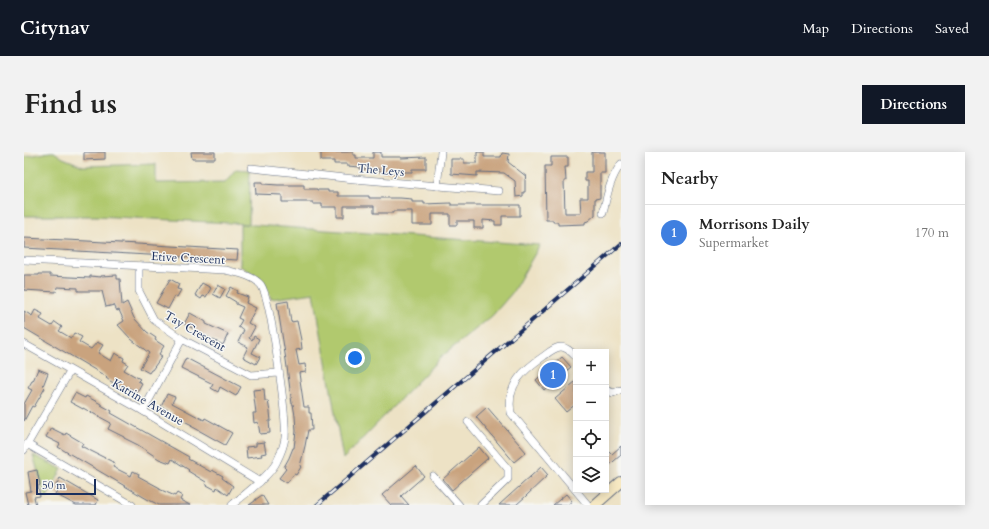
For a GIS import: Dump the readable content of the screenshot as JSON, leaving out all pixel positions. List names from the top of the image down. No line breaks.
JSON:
{"streets":{"street":["The Leys","Etive Crescent","Tay Crescent","Katrine Avenue"]},"crossings":[["Etive Crescent","Tay Crescent"],["Etive Crescent","Katrine Avenue"]],"scale_bar":"50 m","page":{"header":"Citynav","nav":["Map","Directions","Saved"],"title":"Find us","buttons":"Directions","heading":"Nearby","list":[{"mark":"1","name":"Morrisons Daily","note":"Supermarket","value":"170 m"}],"map_buttons":["+","−"],"pins":"1","scale":"50 m"}}
